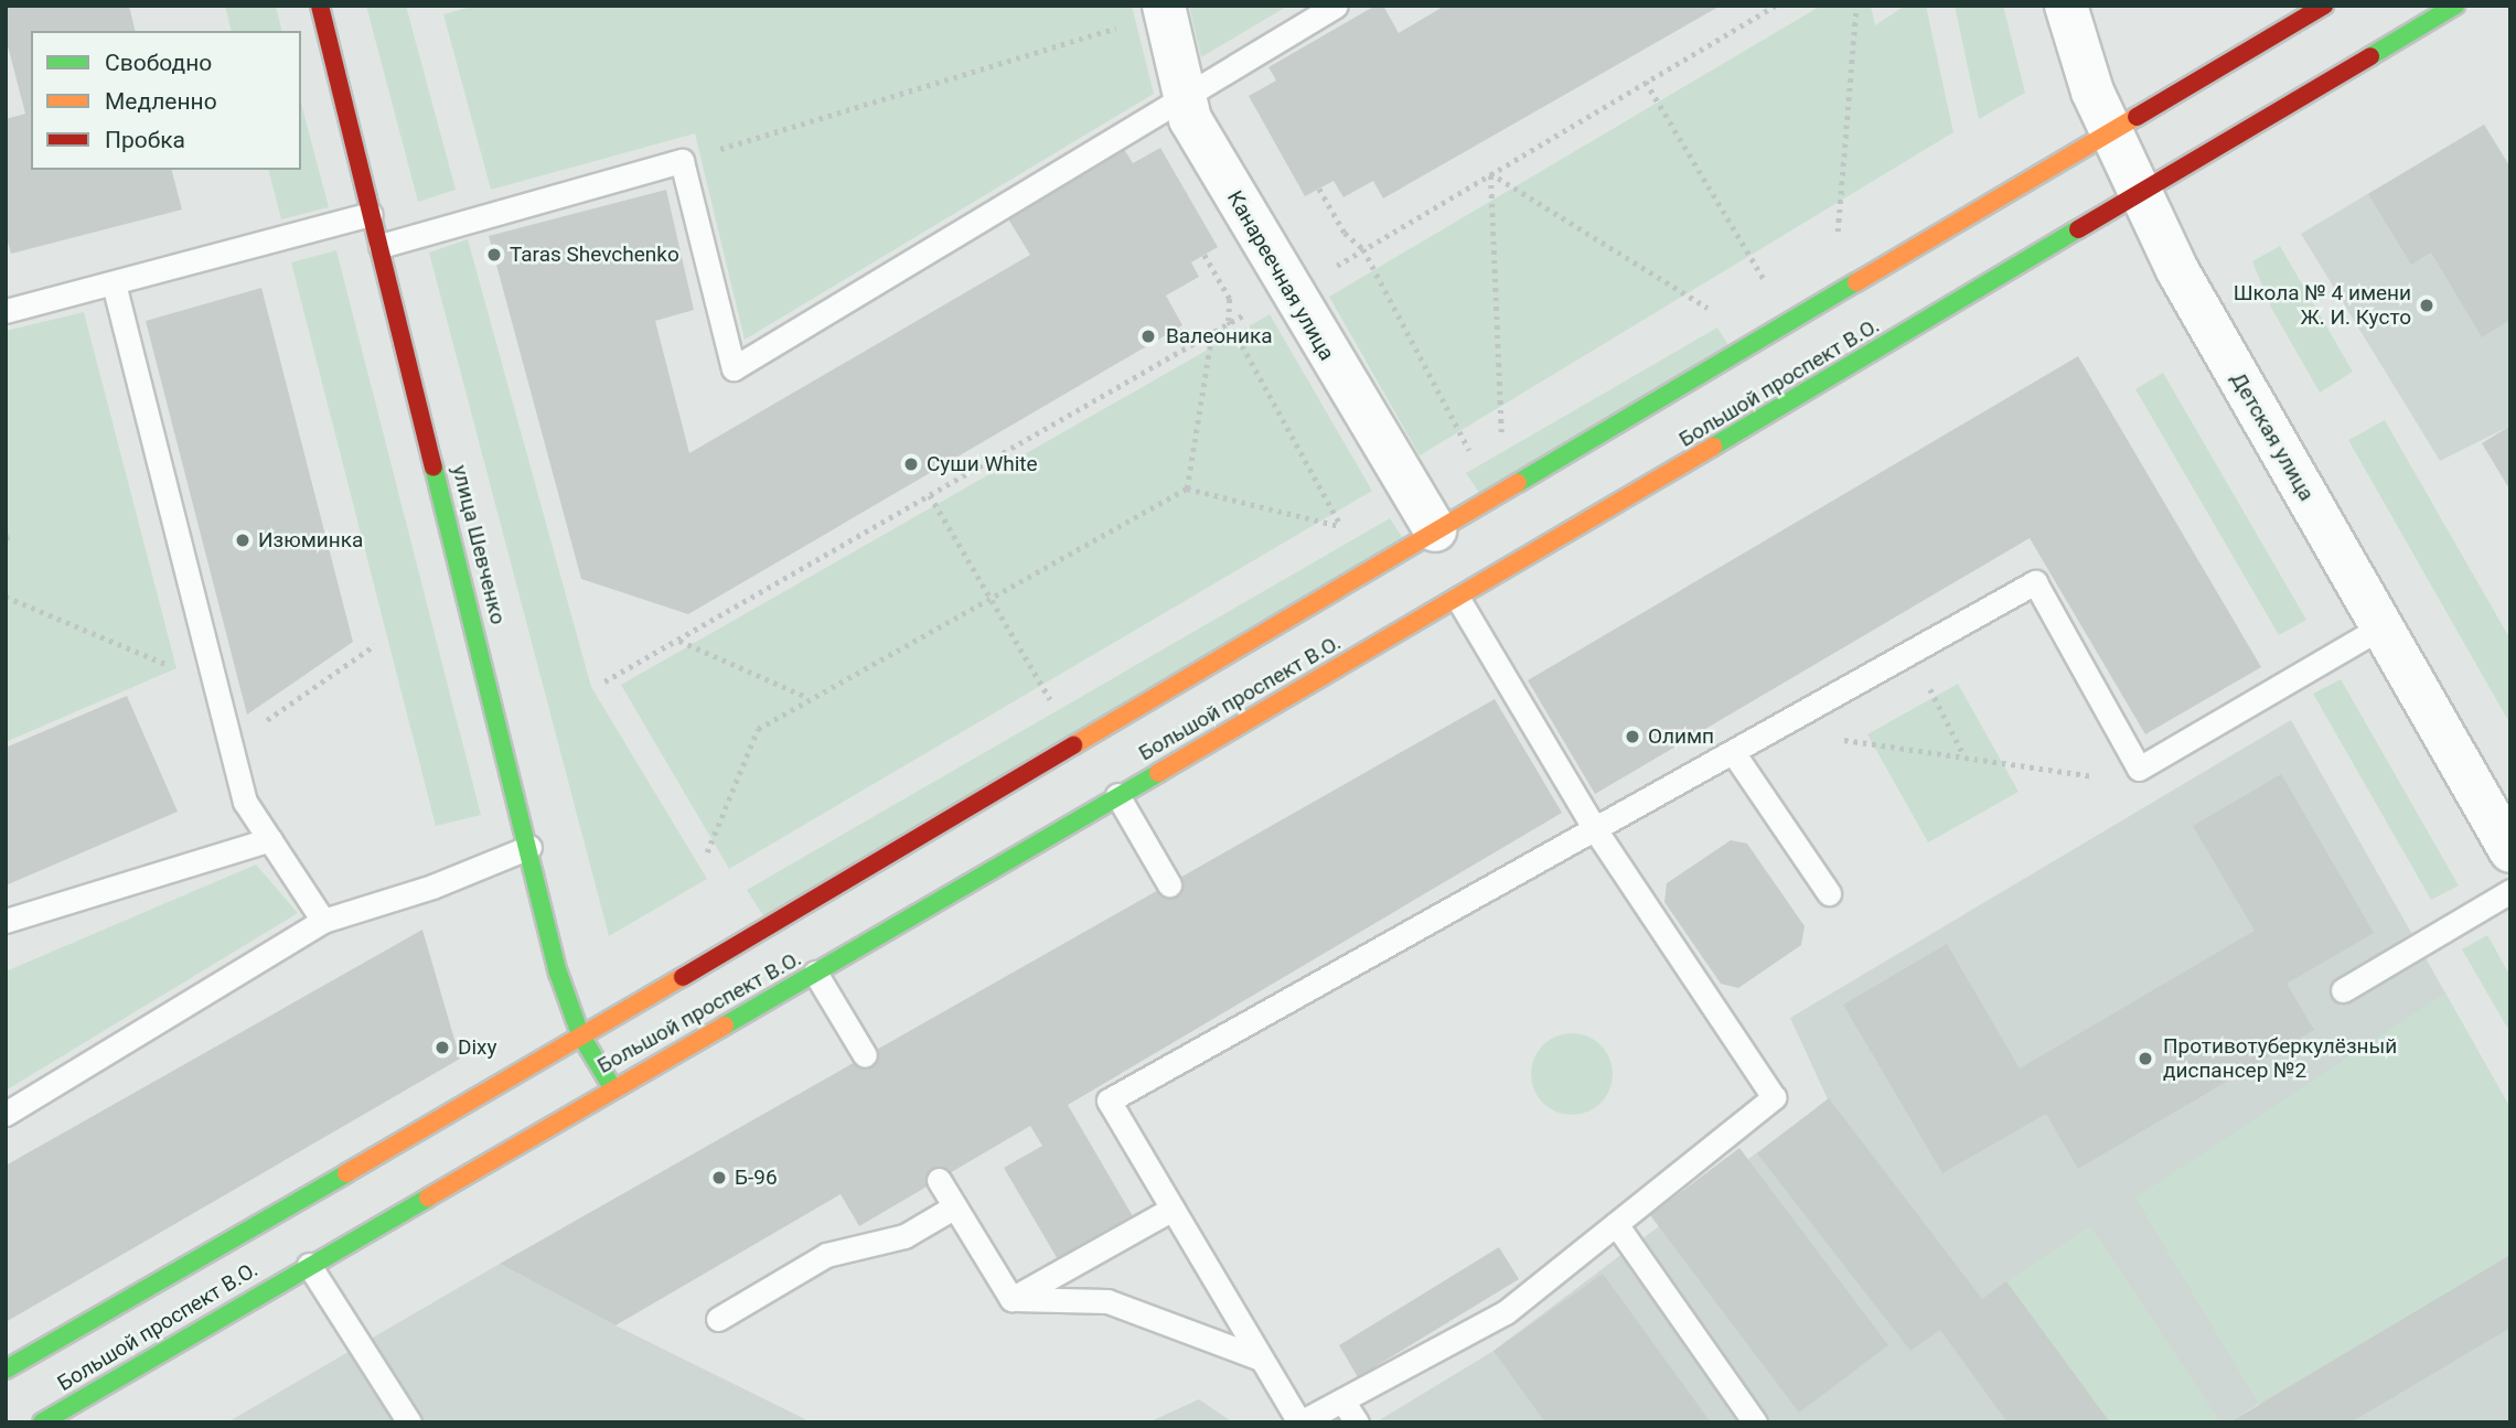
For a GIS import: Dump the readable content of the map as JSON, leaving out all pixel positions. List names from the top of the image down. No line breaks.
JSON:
{"streets":{"main road":["Большой проспект В.О.","улица Шевченко"],"street":["Канареечная улица","Детская улица"]},"crossings":[["Канареечная улица","Большой проспект В.О."],["Большой проспект В.О.","Детская улица"],["Большой проспект В.О.","улица Шевченко"]],"places":["Taras Shevchenko","Школа № 4 имени Ж. И. Кусто","Валеоника","Суши White","Изюминка","Олимп","Dixy","Противотуберкулёзный диспансер №2","Б-96"],"legend":["Свободно","Медленно","Пробка"]}
